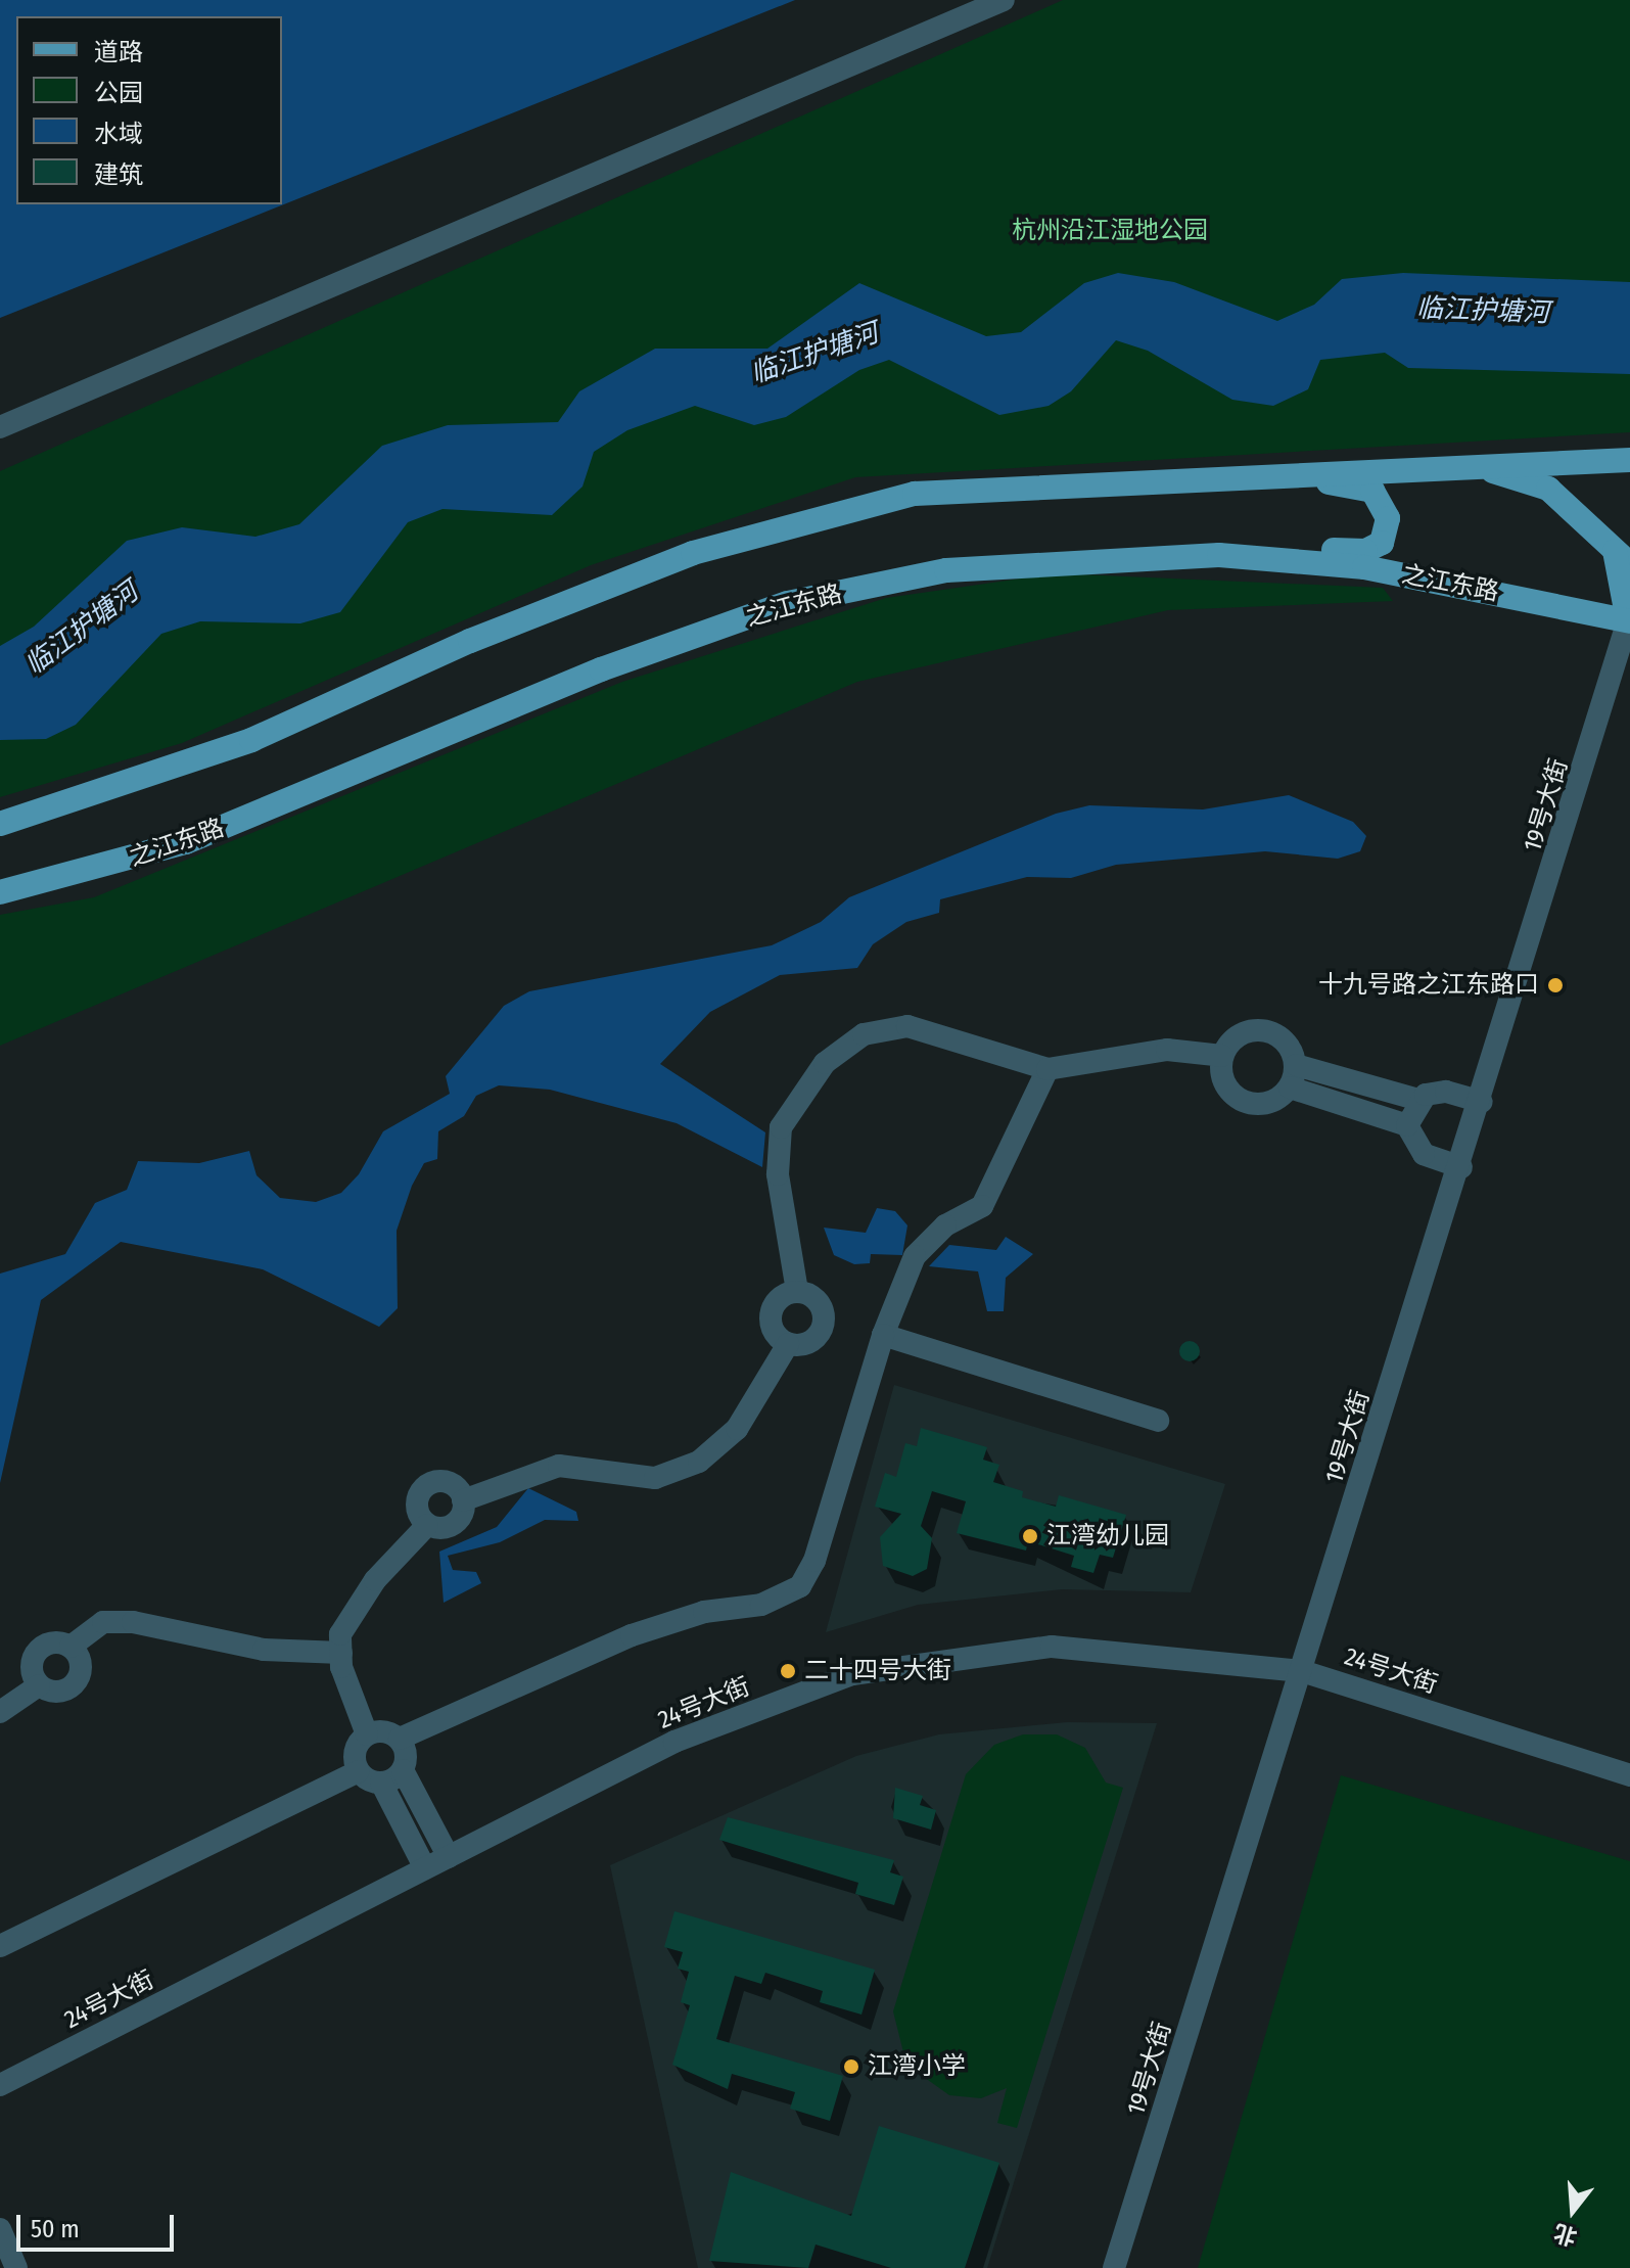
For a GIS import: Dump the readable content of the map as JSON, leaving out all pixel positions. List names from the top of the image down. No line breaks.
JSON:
{"streets":{"main road":["之江东路"],"street":["19号大街","24号大街"]},"crossings":[["之江东路","19号大街"],["19号大街","24号大街"]],"water":["临江护塘河"],"parks":["杭州沿江湿地公园"],"places":["十九号路之江东路口","江湾幼儿园","二十四号大街","江湾小学"],"legend":["道路","公园","水域","建筑"],"scale_bar":"50 m","north":"bottom"}
